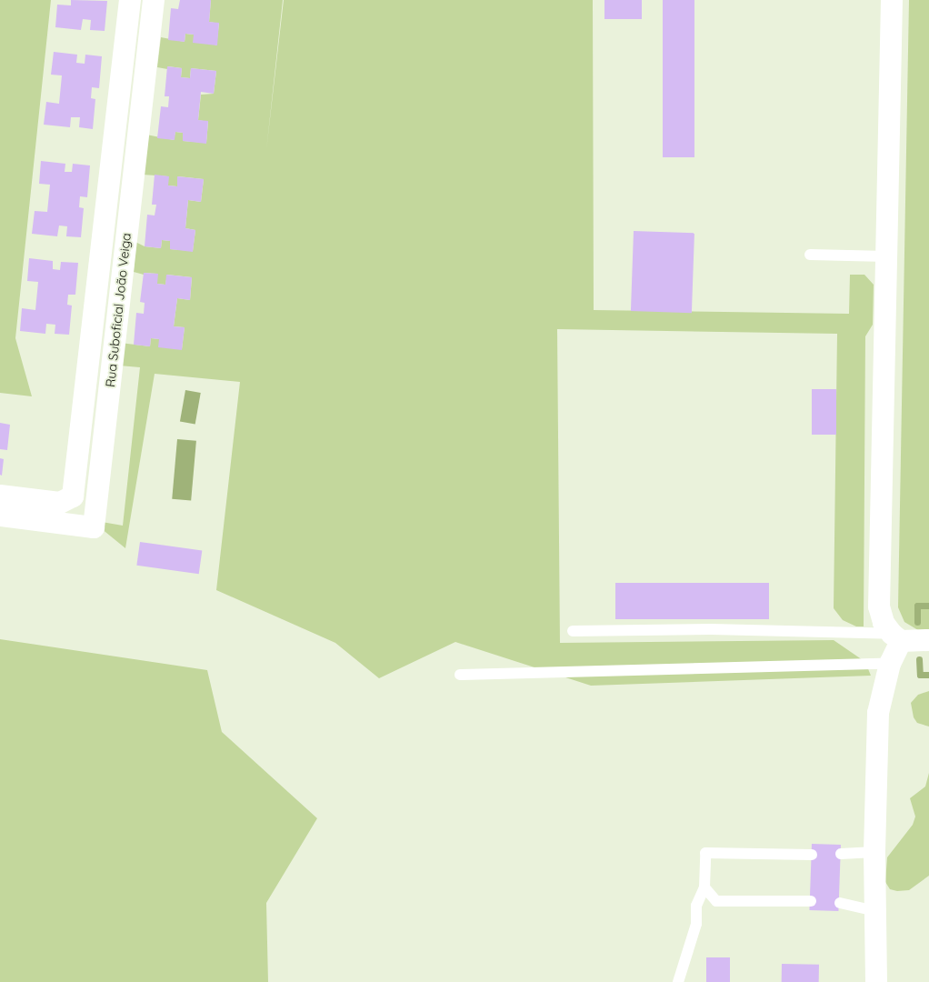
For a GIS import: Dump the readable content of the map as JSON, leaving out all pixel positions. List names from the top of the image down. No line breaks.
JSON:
{"streets":{"street":["Rua Suboficial João Veiga"]}}
